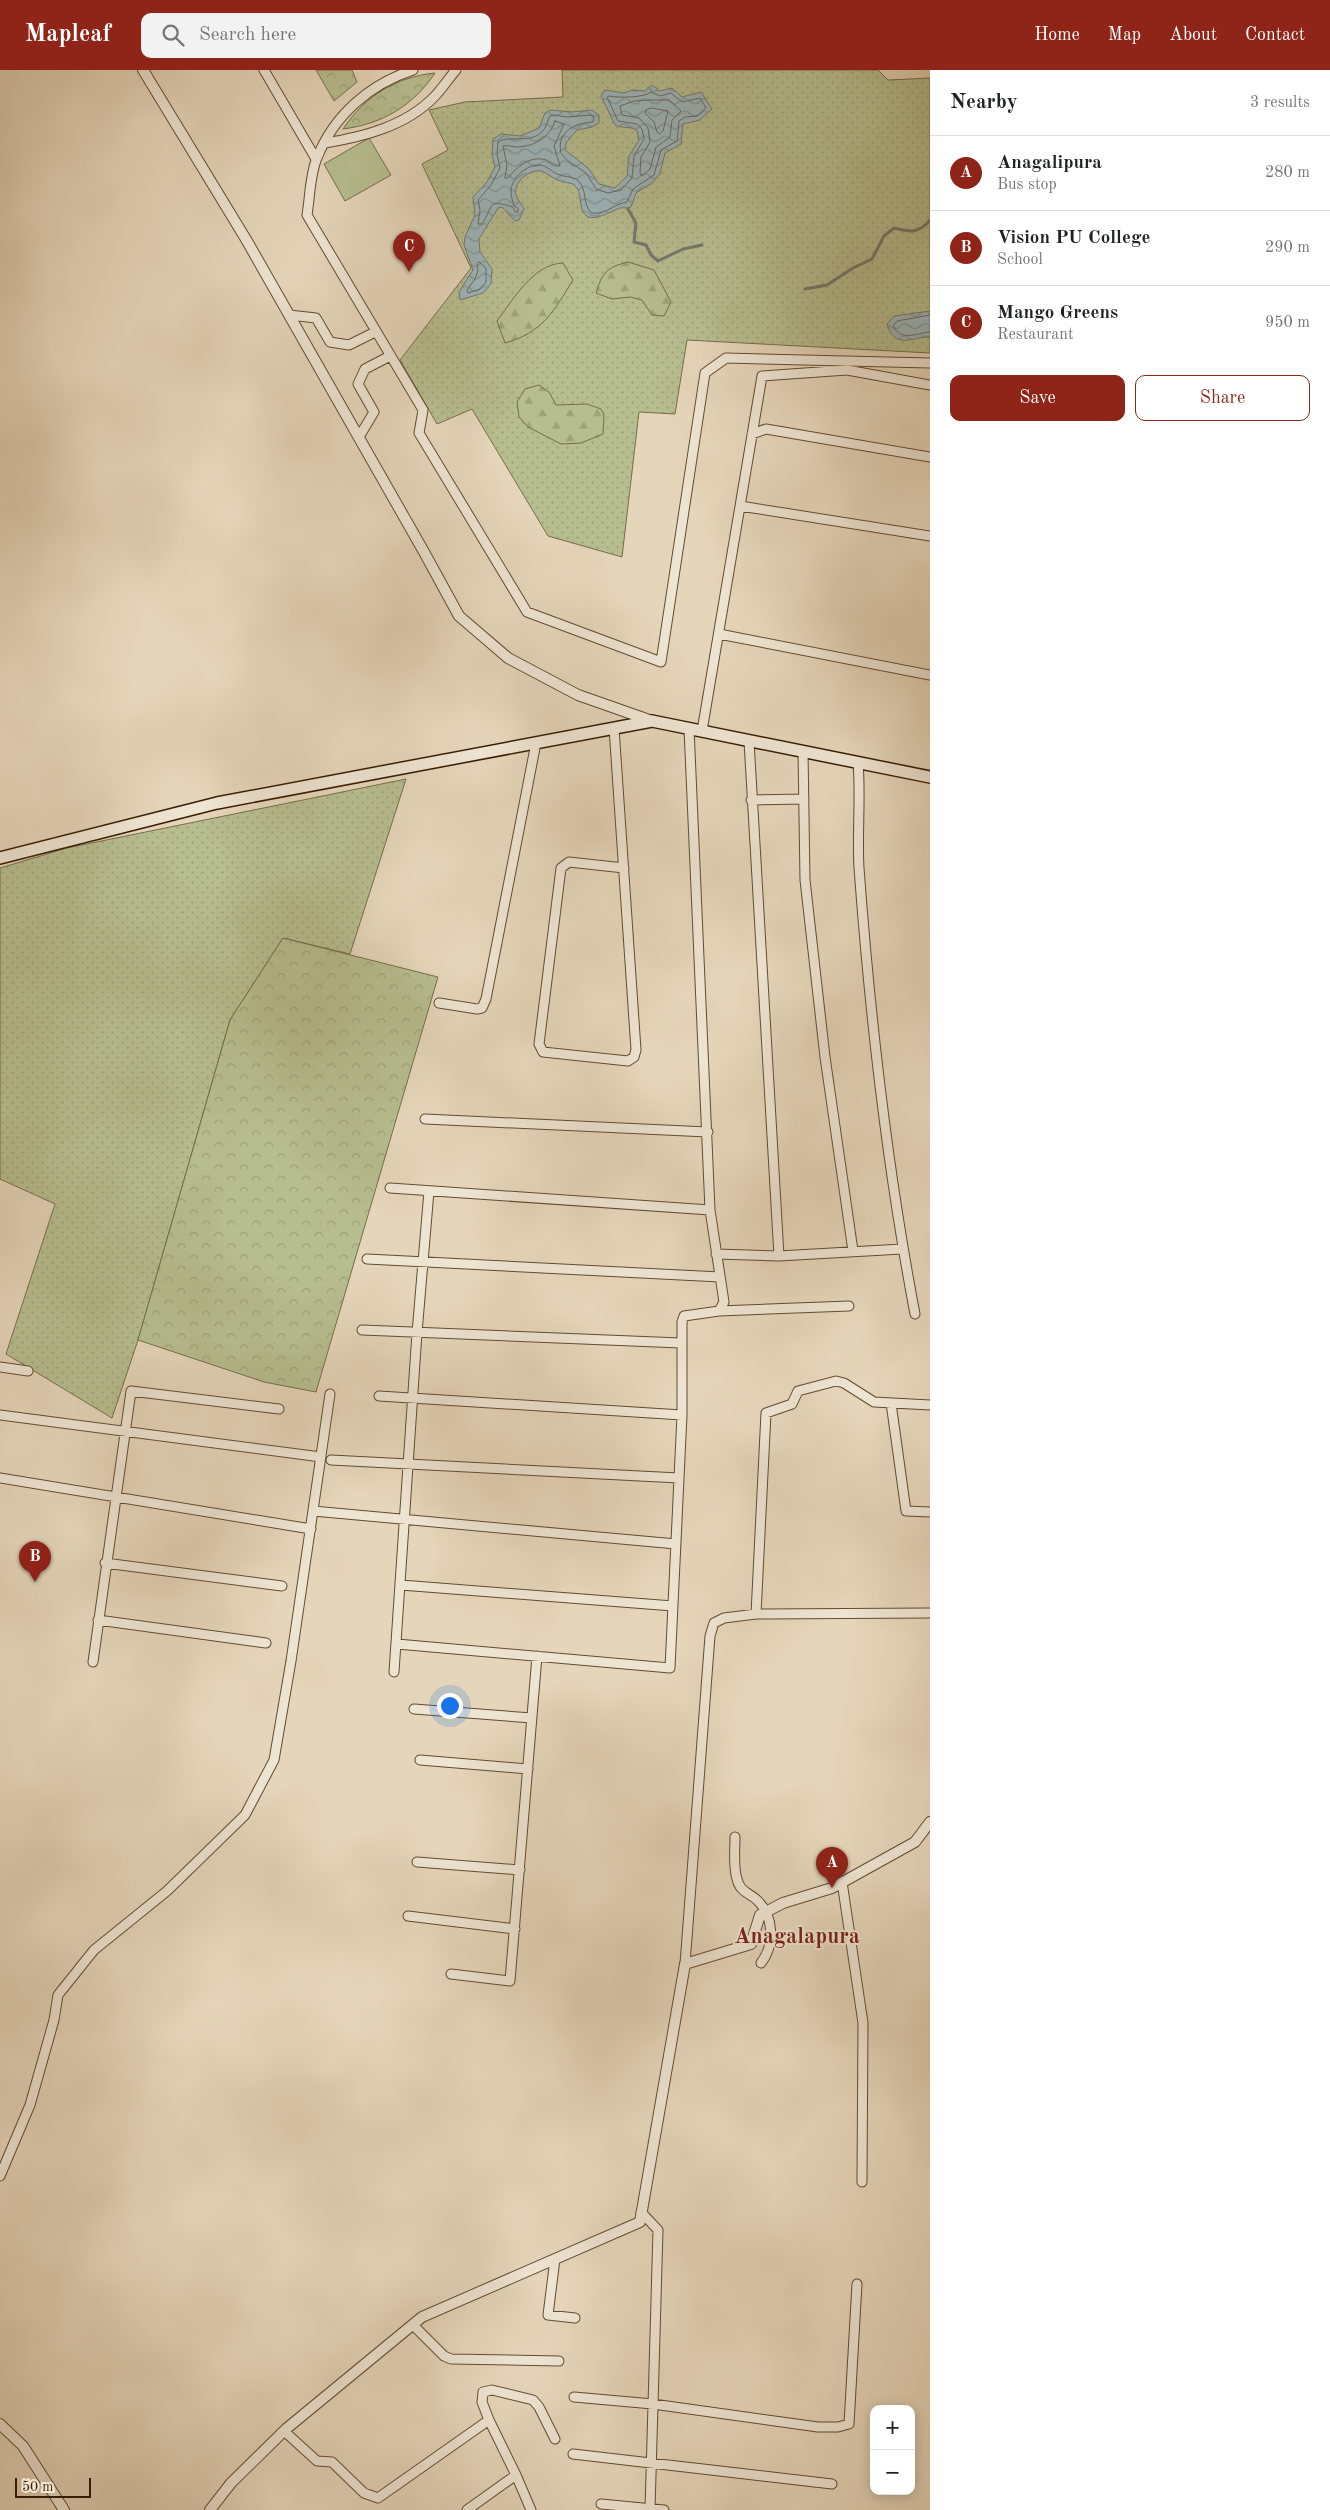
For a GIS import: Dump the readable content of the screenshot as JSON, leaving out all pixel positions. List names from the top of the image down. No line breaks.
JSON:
{"districts":["Anagalapura"],"scale_bar":"50 m","page":{"header":"Mapleaf","search":"Search here","nav":["Home","Map","About","Contact"],"heading":["Nearby","3 results"],"list":[{"mark":"A","name":"Anagalipura","note":"Bus stop","value":"280 m"},{"mark":"B","name":"Vision PU College","note":"School","value":"290 m"},{"mark":"C","name":"Mango Greens","note":"Restaurant","value":"950 m"}],"pins":["C","B","A"],"buttons":["Save","Share"],"map_buttons":["+","−"],"scale":"50 m"}}
